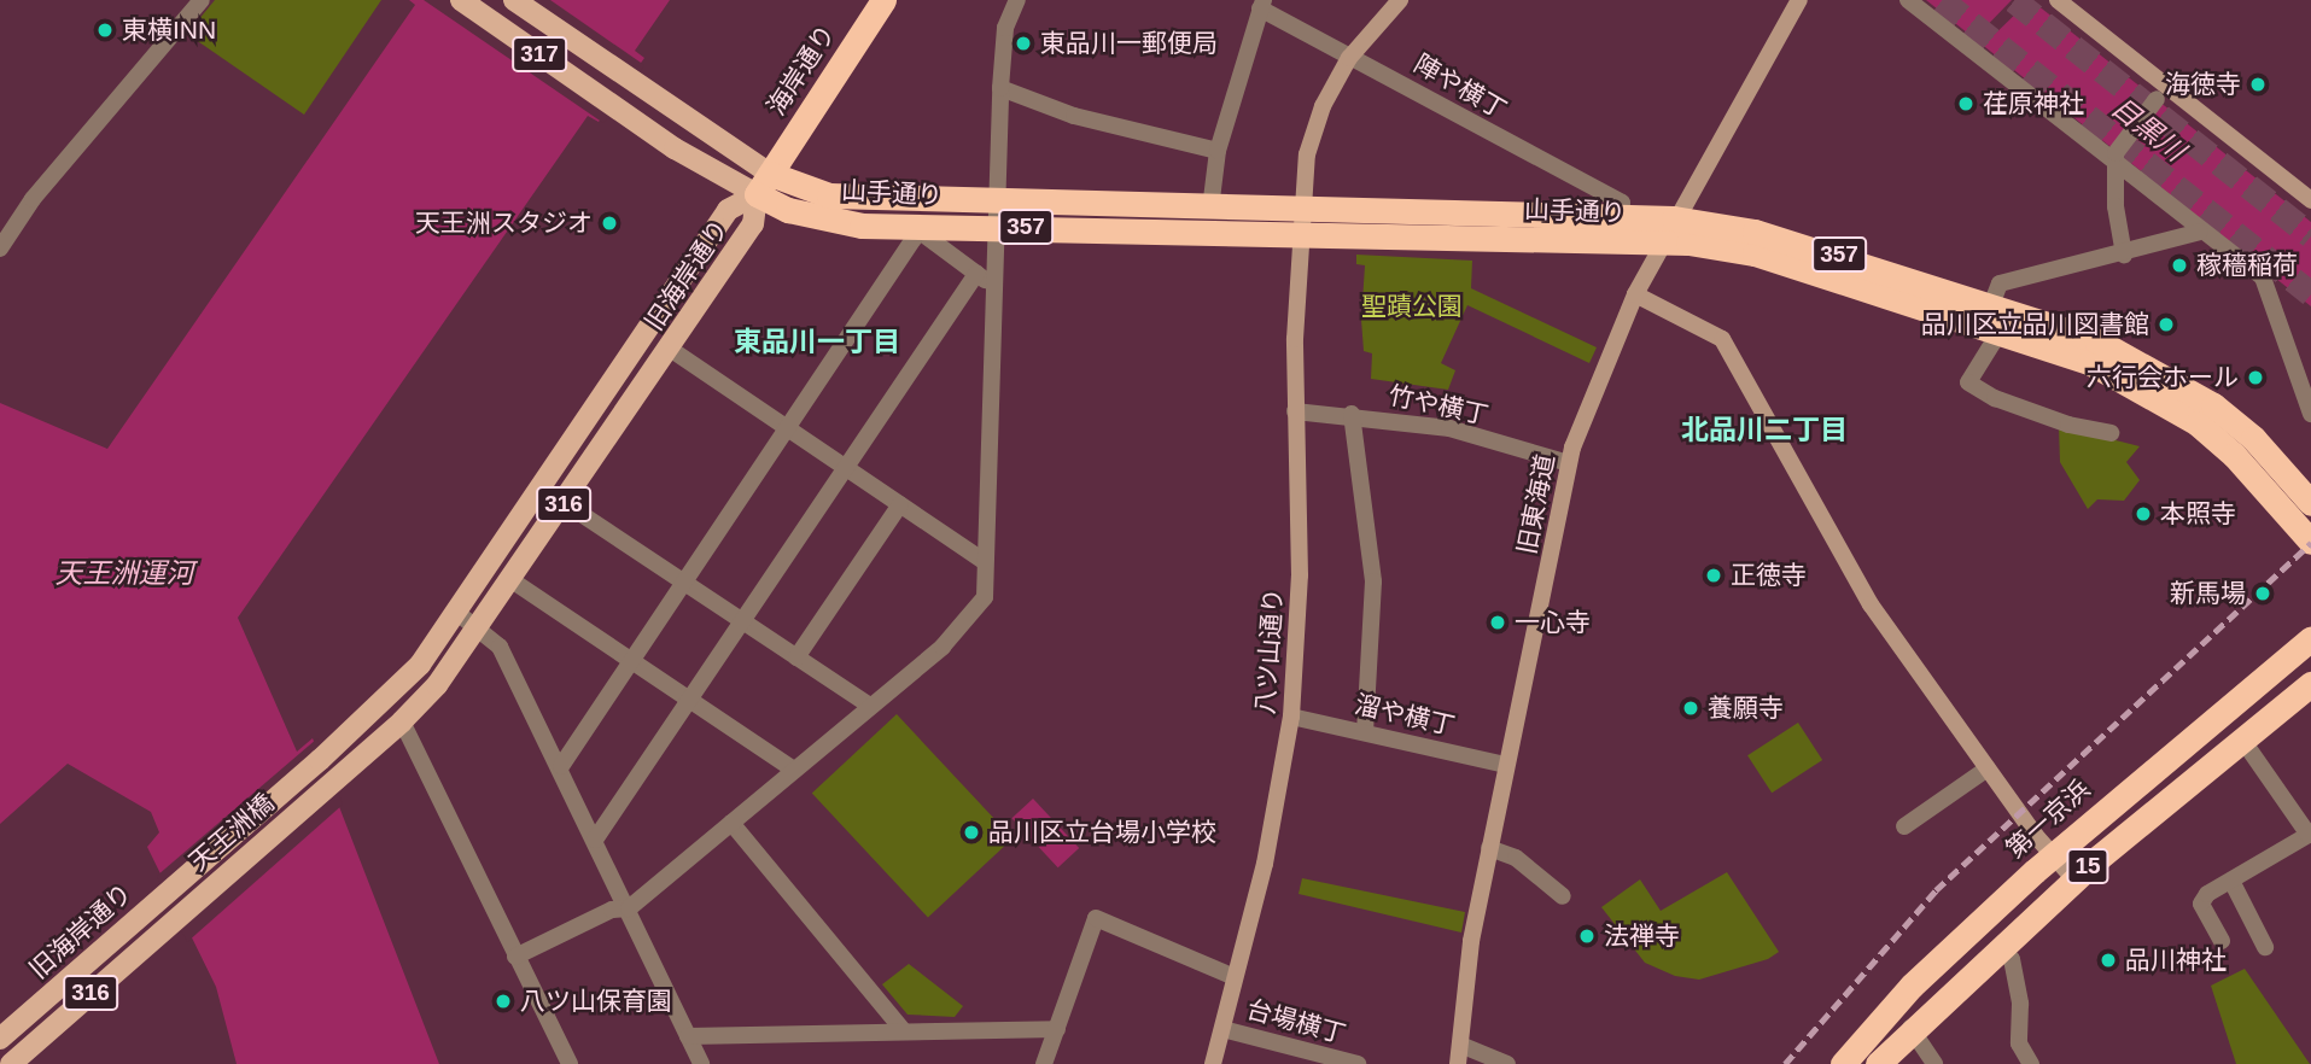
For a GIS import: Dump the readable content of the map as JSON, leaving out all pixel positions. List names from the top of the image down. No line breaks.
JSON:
{"streets":{"highway":["海岸通り","山手通り","357","第一京浜","15"],"main road":["317","旧海岸通り","316","天王洲橋"],"street":["陣や横丁","竹や横丁","旧東海道","八ツ山通り","溜や横丁","台場横丁"]},"crossings":[["317","海岸通り"],["317","山手通り"],["317","旧海岸通り"],["海岸通り","山手通り"],["海岸通り","旧海岸通り"],["陣や横丁","山手通り"],["陣や横丁","八ツ山通り"],["山手通り","旧海岸通り"],["山手通り","旧東海道"],["山手通り","八ツ山通り"],["旧海岸通り","天王洲橋"],["竹や横丁","旧東海道"],["竹や横丁","八ツ山通り"],["旧東海道","溜や横丁"],["八ツ山通り","溜や横丁"],["八ツ山通り","台場横丁"]],"districts":["東品川一丁目","北品川二丁目"],"water":["目黒川","天王洲運河"],"parks":["聖蹟公園"],"places":["東横INN","東品川一郵便局","海徳寺","荏原神社","天王洲スタジオ","稼穡稲荷","品川区立品川図書館","六行会ホール","本照寺","正徳寺","新馬場","一心寺","養願寺","品川区立台場小学校","法禅寺","品川神社","八ツ山保育園"]}
